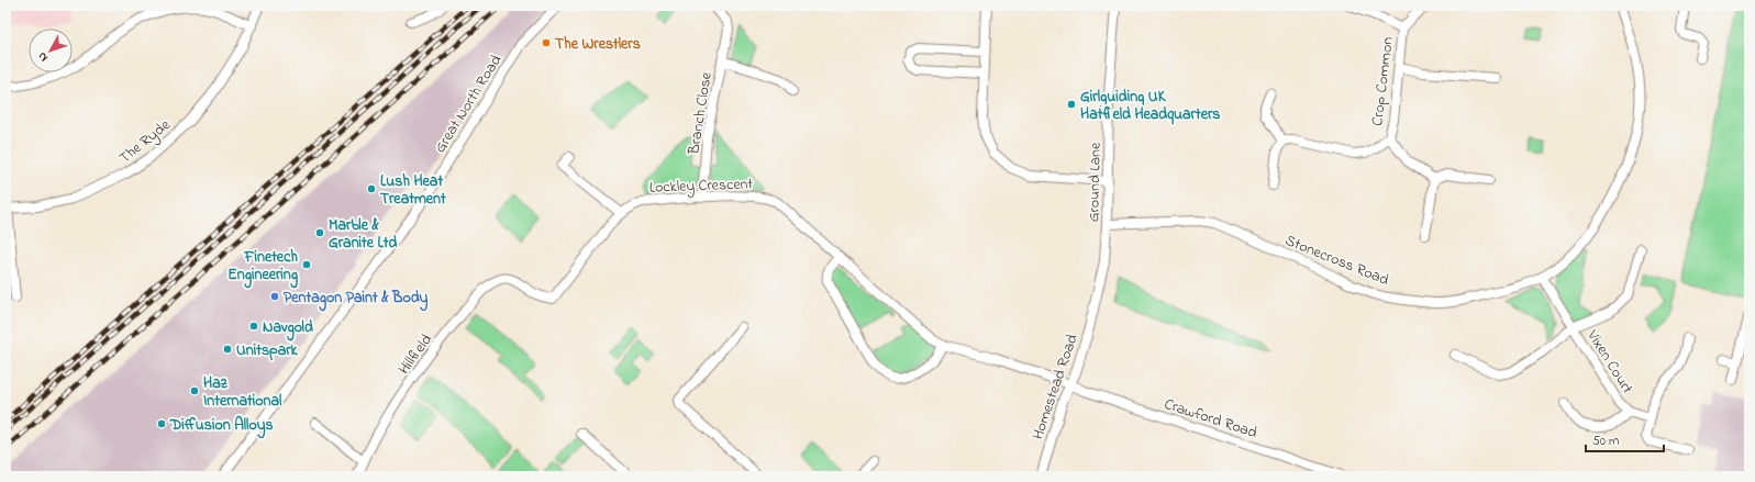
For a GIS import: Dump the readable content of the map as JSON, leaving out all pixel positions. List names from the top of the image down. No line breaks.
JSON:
{"streets":{"street":["Crop Common","Great North Road","Branch Close","The Ryde","Ground Lane","Lockley Crescent","Stonecross Road","Hillfield","Vixen Court","Homestead Road","Crawford Road"]},"crossings":[["Branch Close","Lockley Crescent"],["Ground Lane","Stonecross Road"],["Ground Lane","Homestead Road"],["Lockley Crescent","Hillfield"],["Lockley Crescent","Homestead Road"],["Lockley Crescent","Crawford Road"],["Stonecross Road","Vixen Court"],["Homestead Road","Crawford Road"]],"places":["The Wrestlers","Girlguiding UK Hatfield Headquarters","Lush Heat Treatment","Marble & Granite Ltd","Finetech Engineering","Pentagon Paint & Body","Navgold","Unitspark","Haz International","Diffusion Alloys"],"scale_bar":"50 m","north":"bottom left"}
